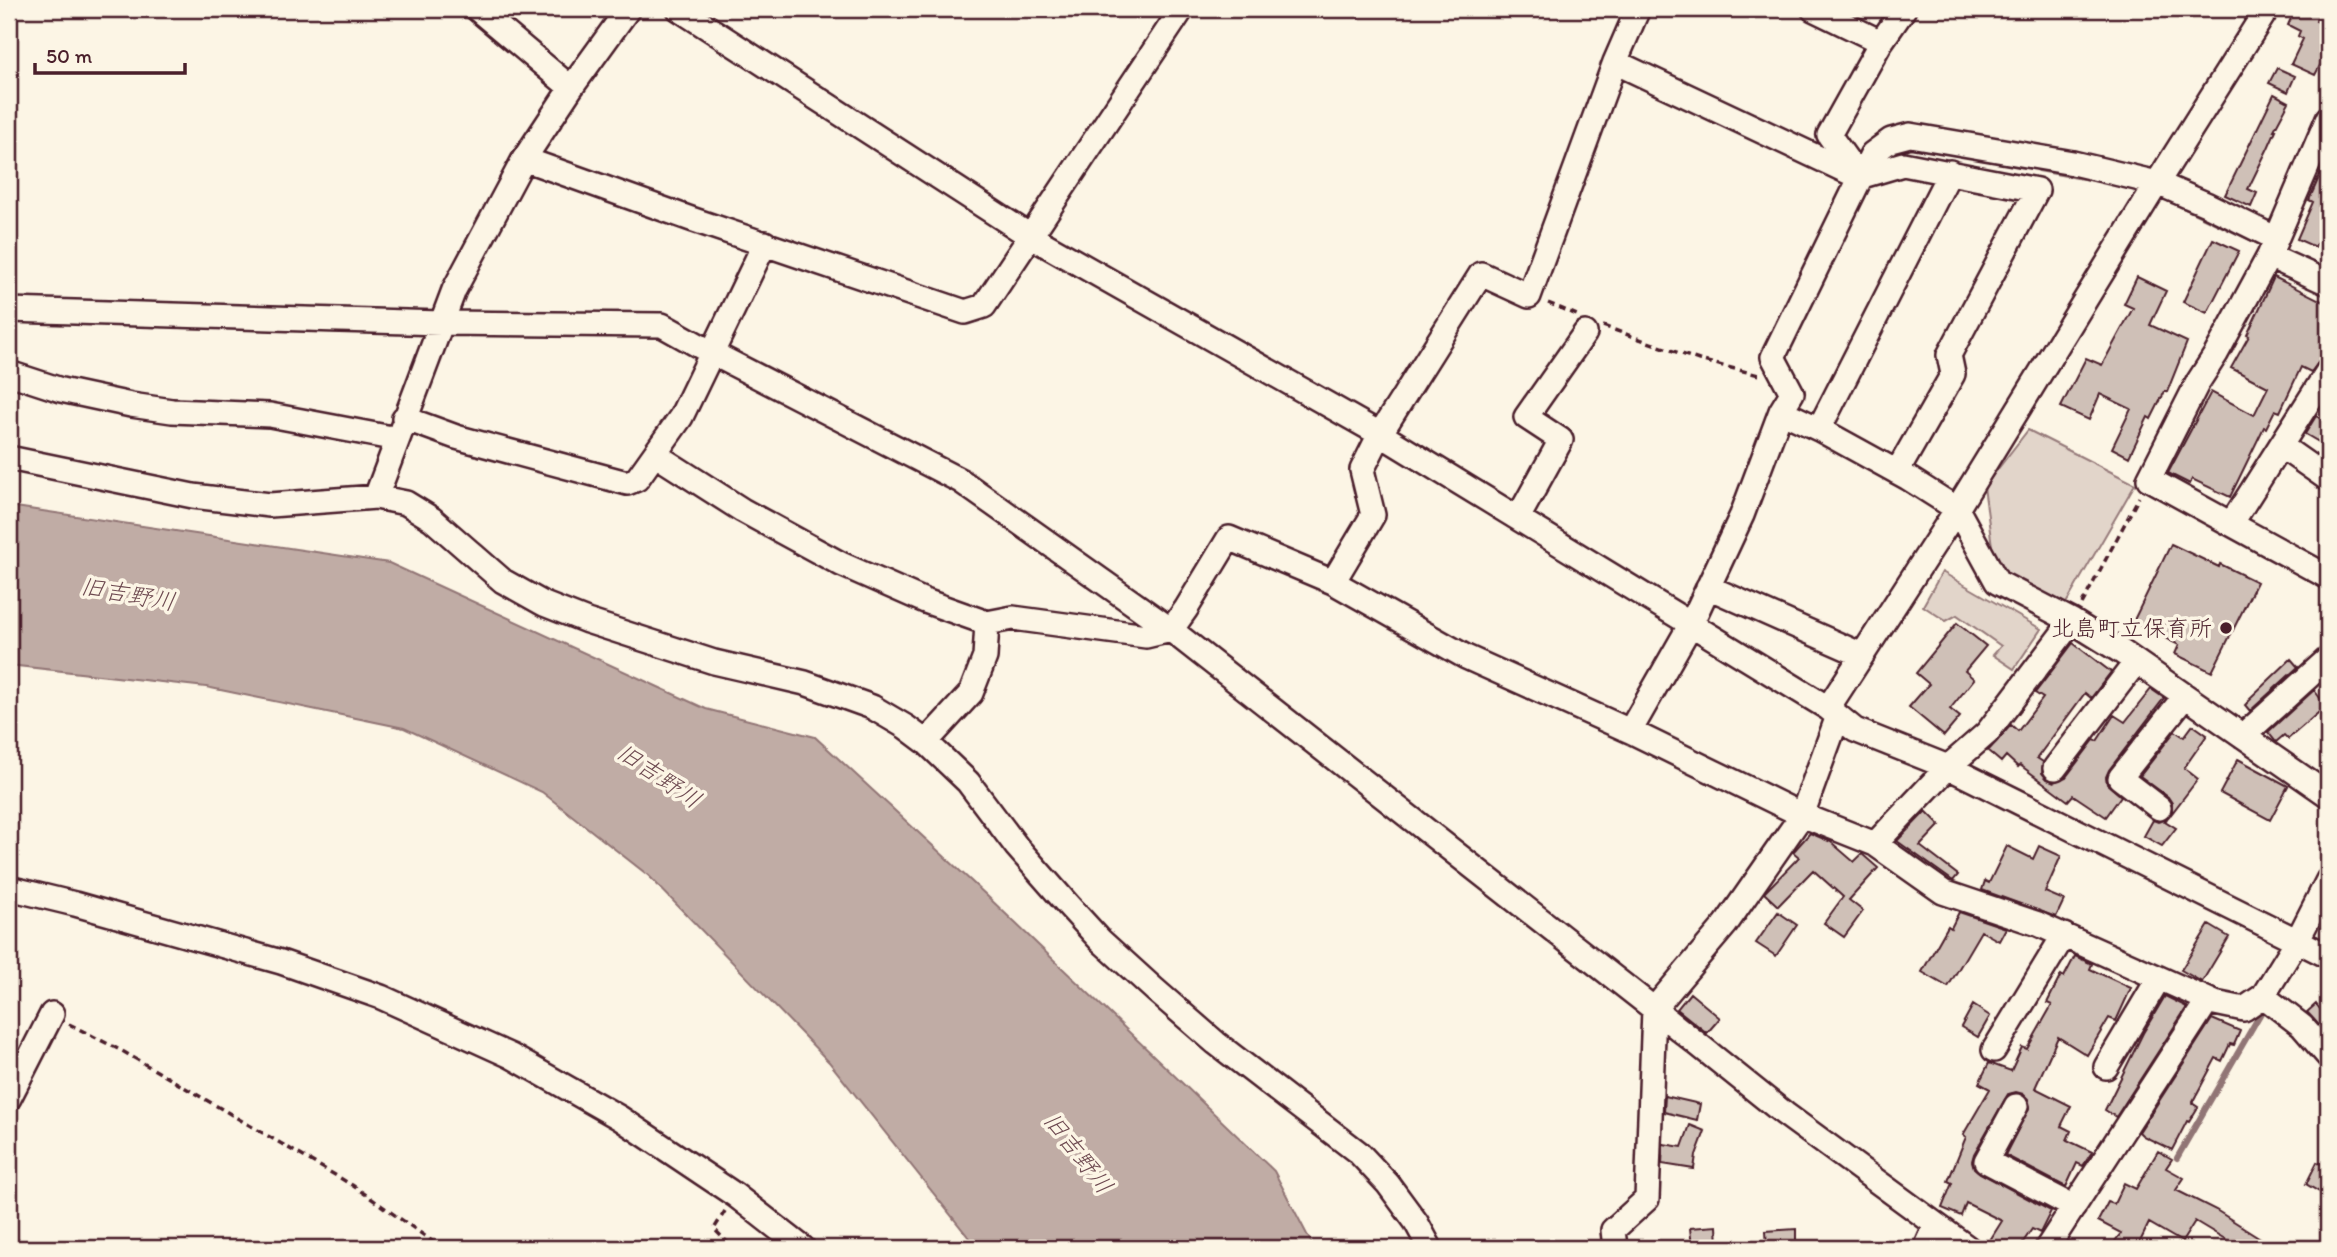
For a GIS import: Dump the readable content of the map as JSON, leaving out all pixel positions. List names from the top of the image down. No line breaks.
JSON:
{"water":["旧吉野川"],"places":["北島町立保育所"],"scale_bar":"50 m"}
